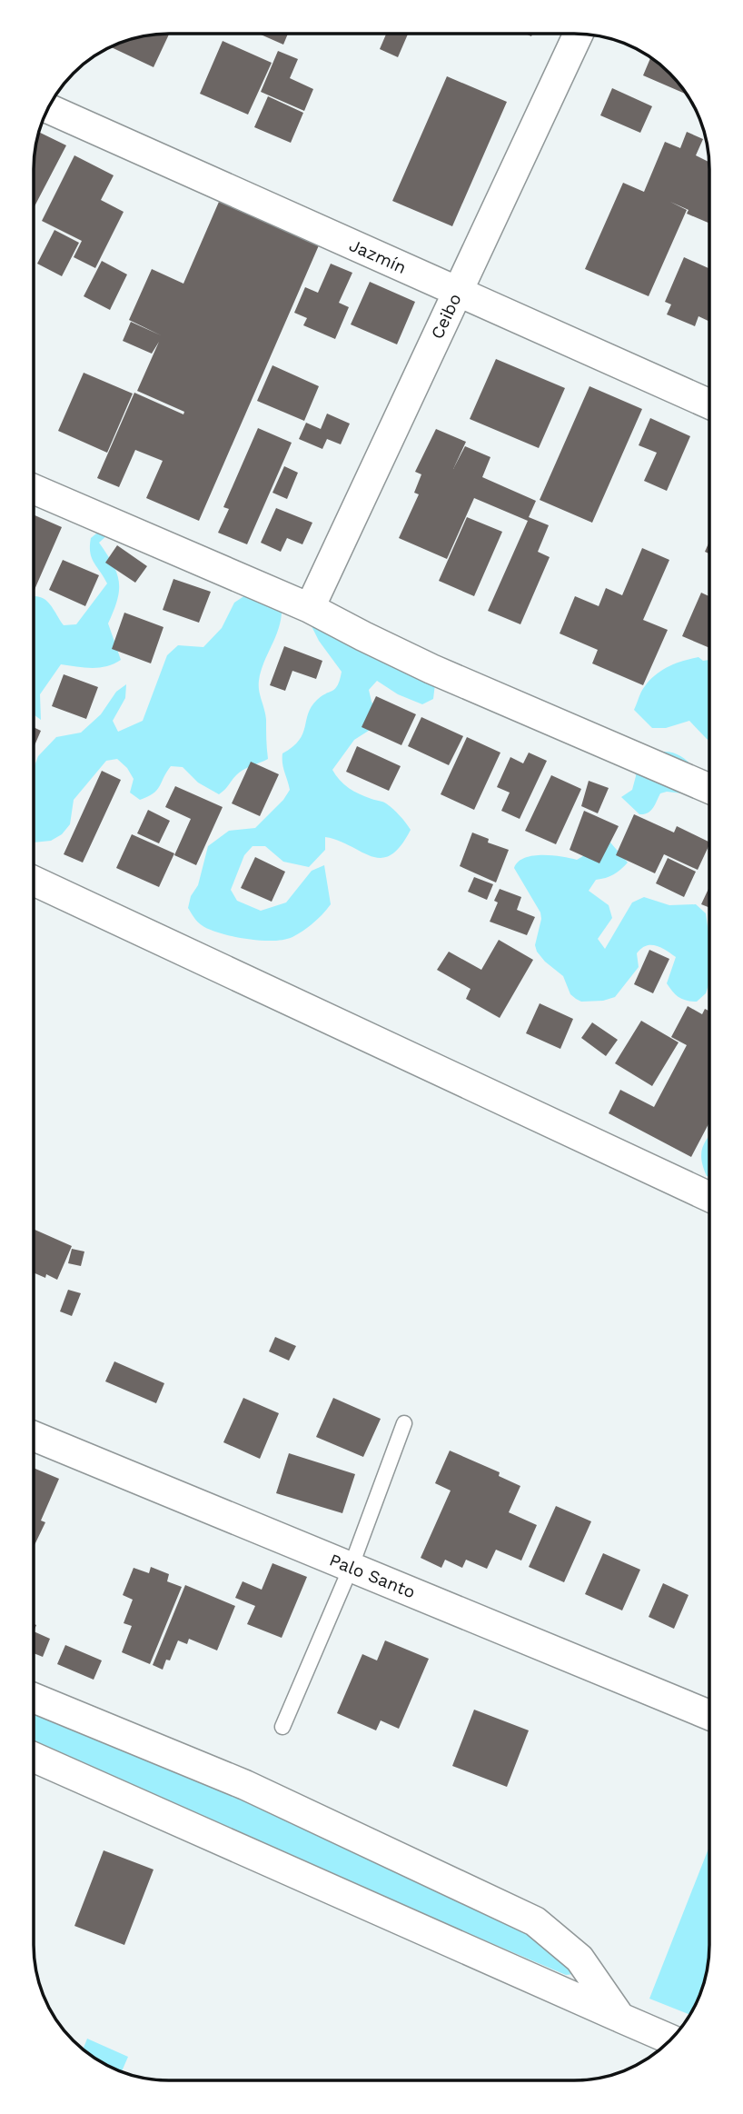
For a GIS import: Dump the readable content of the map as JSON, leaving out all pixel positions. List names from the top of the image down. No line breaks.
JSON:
{"streets":{"street":["Jazmín","Ceibo","Palo Santo"]},"crossings":[["Jazmín","Ceibo"]]}
